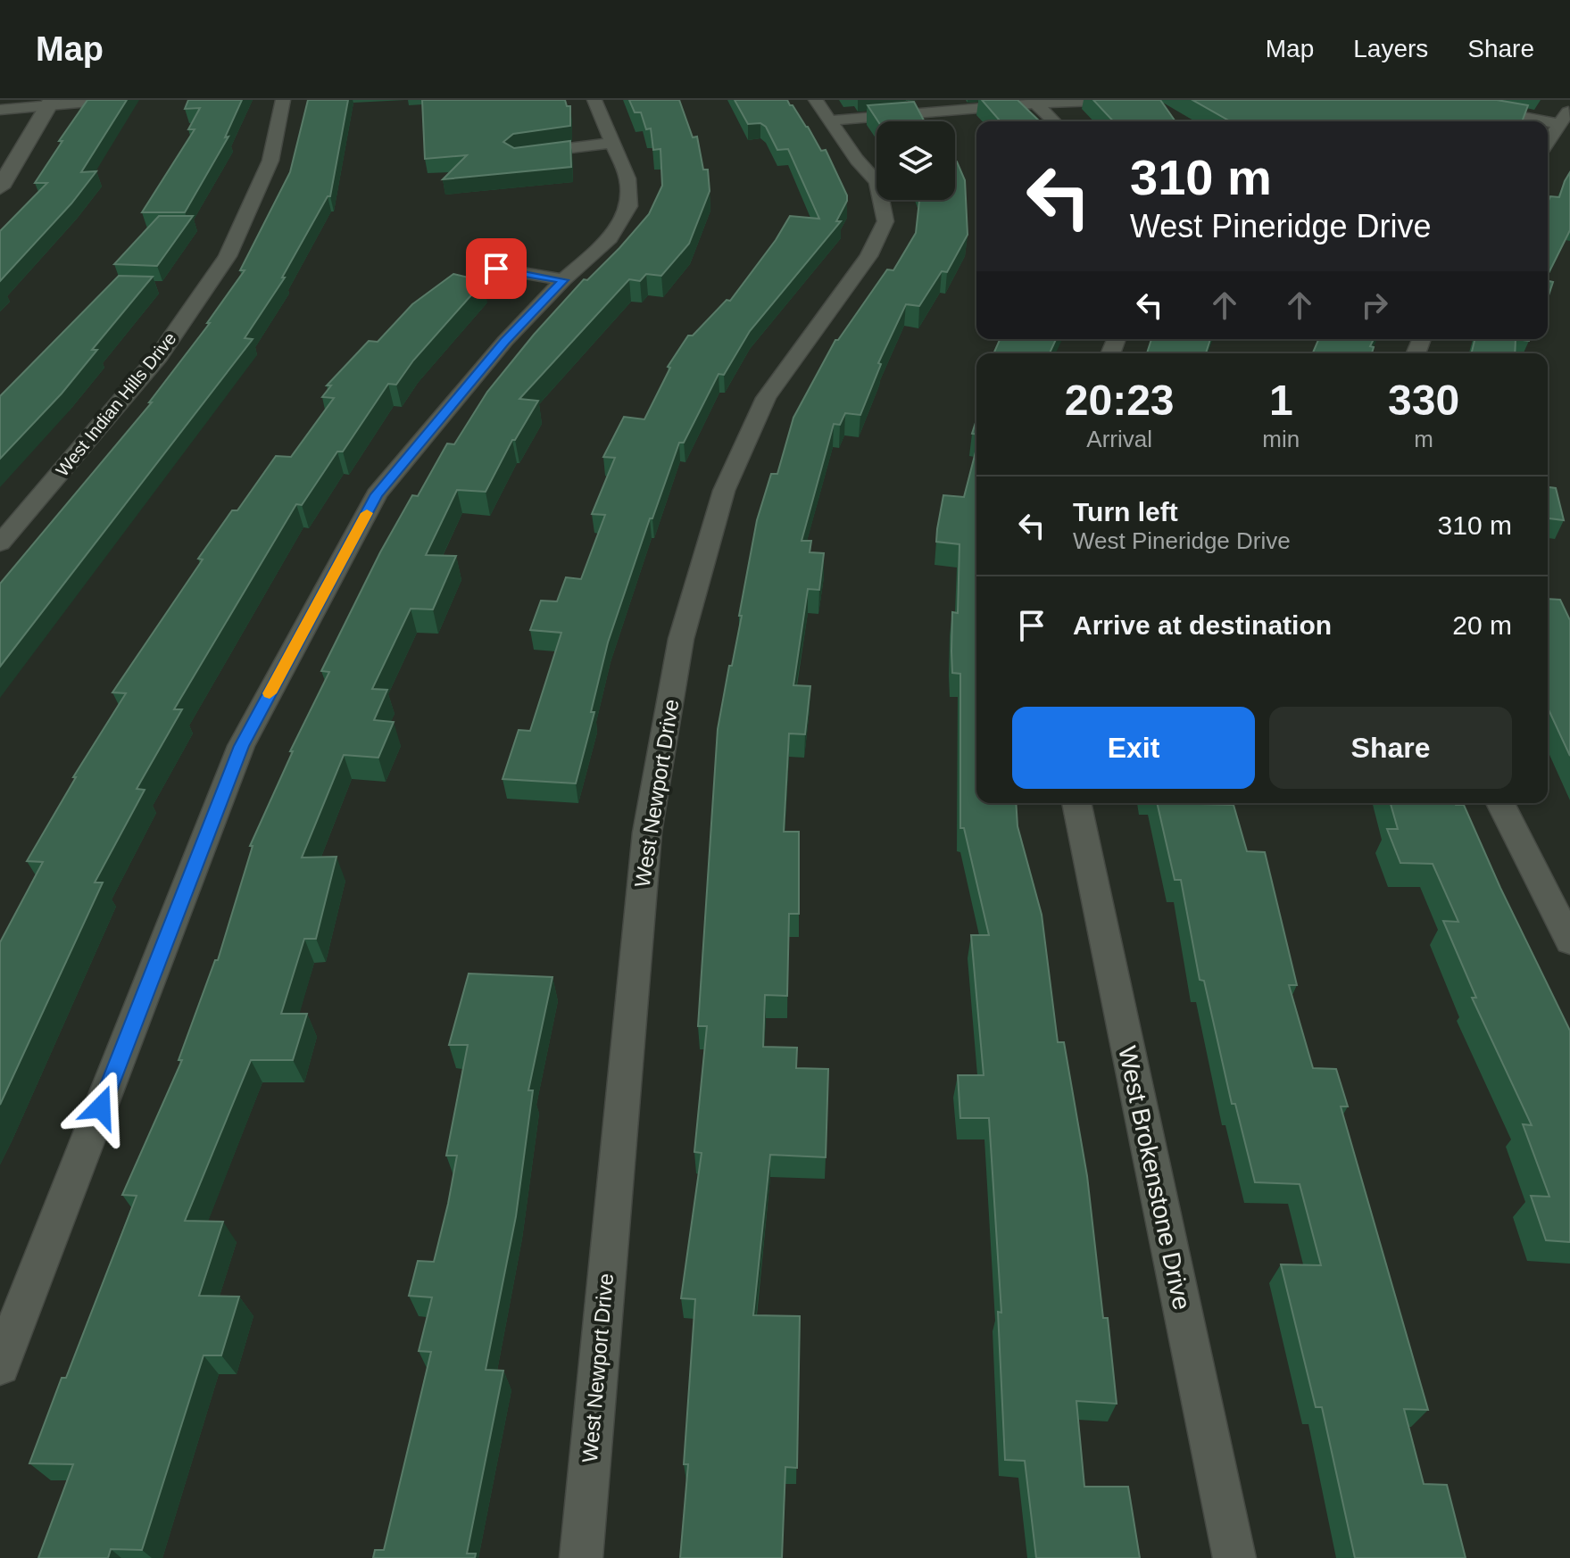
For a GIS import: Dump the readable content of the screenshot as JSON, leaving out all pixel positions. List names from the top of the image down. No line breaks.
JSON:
{"streets":{"street":["West Indian Hills Drive","West Newport Drive","West Brokenstone Drive"]},"page":{"header":"Map","nav":["Map","Layers","Share"],"turn":["310 m","West Pineridge Drive"],"eta":["20:23","Arrival","1","min","330","m"],"list":[{"name":"Turn left","note":"West Pineridge Drive","value":"310 m"},{"name":"Arrive at destination","value":"20 m"}],"buttons":["Exit","Share"]}}
